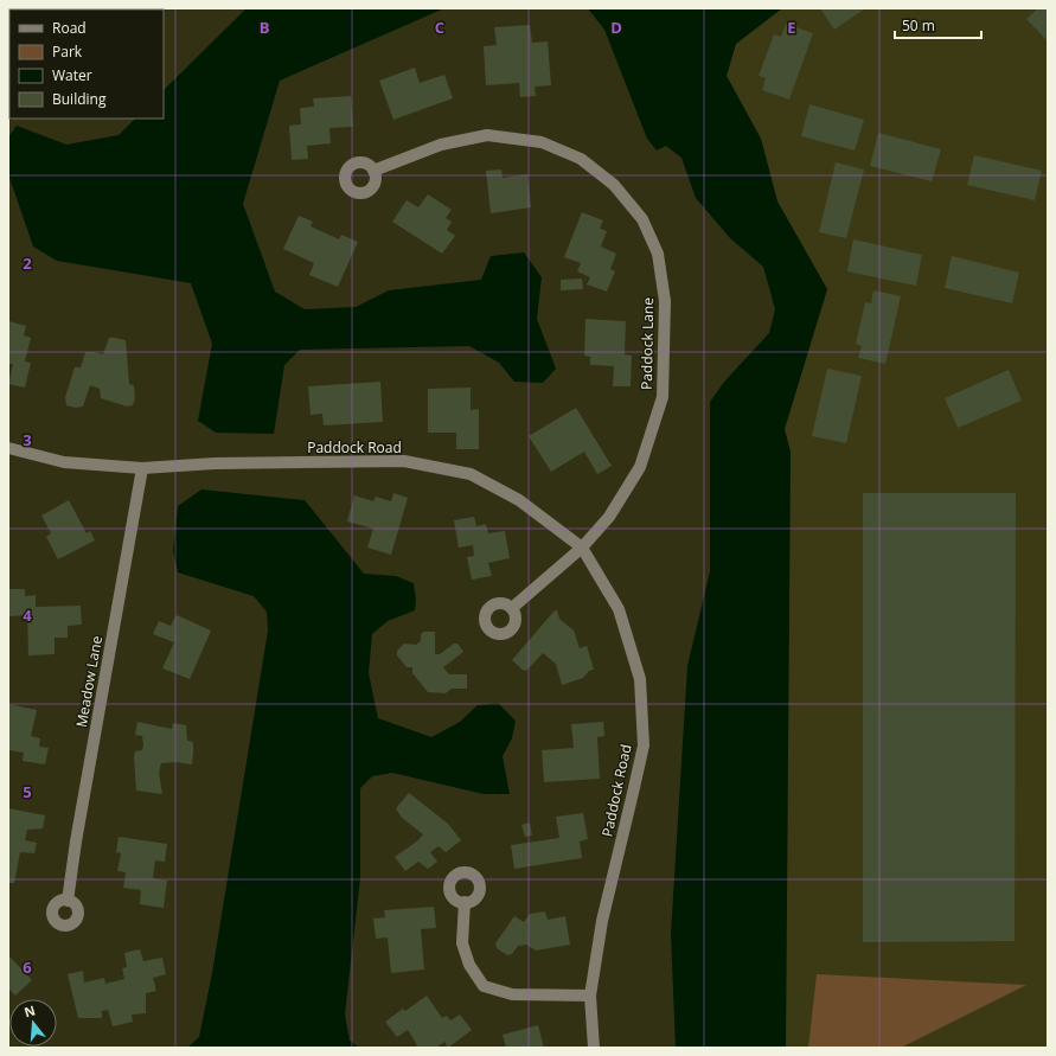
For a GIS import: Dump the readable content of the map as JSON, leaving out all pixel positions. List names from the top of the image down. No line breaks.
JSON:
{"streets":{"street":["Paddock Lane","Paddock Road","Meadow Lane"]},"crossings":[["Paddock Lane","Paddock Road"],["Paddock Road","Meadow Lane"]],"legend":["Road","Park","Water","Building"],"scale_bar":"50 m","north":"top","grid":{"columns":["B","C","D","E"],"rows":["2","3","4","5","6"]}}
